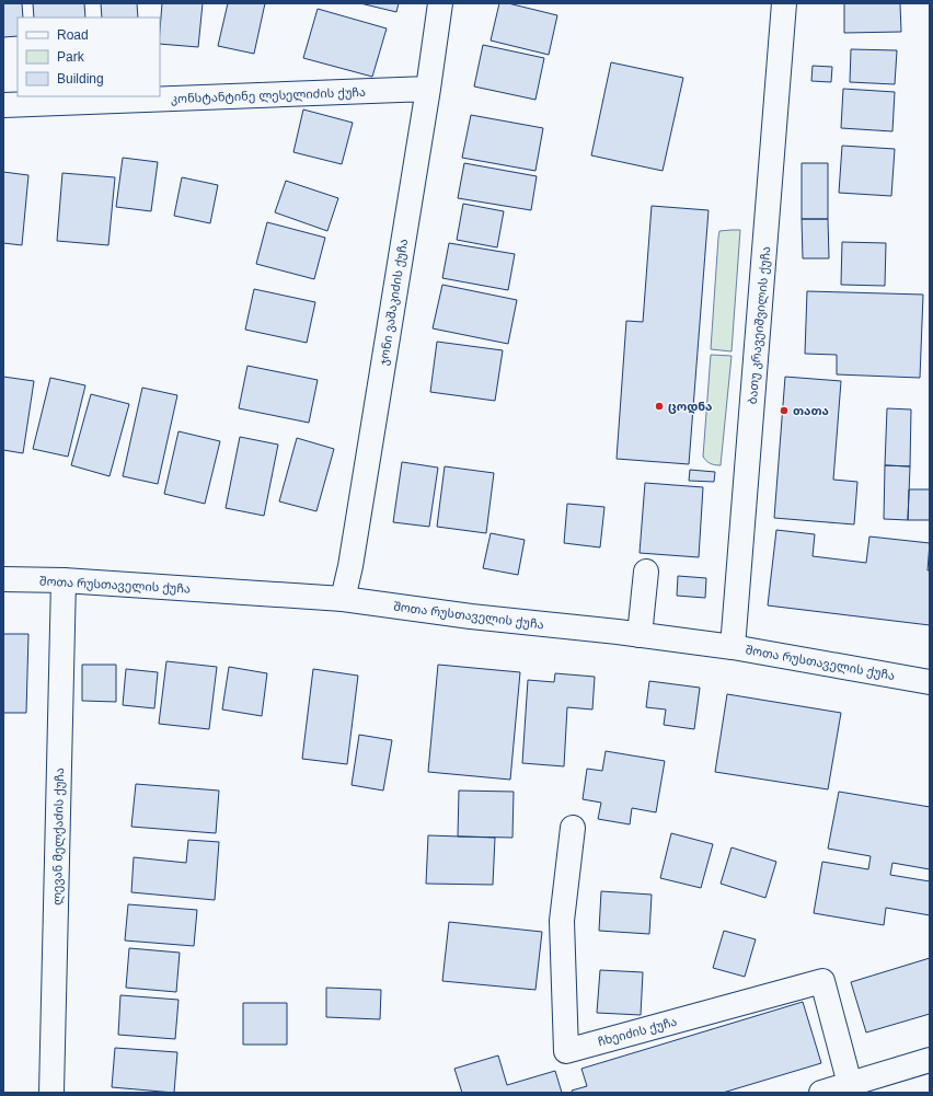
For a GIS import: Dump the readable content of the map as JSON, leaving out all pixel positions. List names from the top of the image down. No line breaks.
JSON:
{"streets":{"street":["კონსტანტინე ლესელიძის ქუჩა","ჯონი ვაშაკიძის ქუჩა","ბათუ კრავეიშვილის ქუჩა","შოთა რუსთაველის ქუჩა","ლევან მელქაძის ქუჩა","ჩხეიძის ქუჩა"]},"crossings":[["კონსტანტინე ლესელიძის ქუჩა","ჯონი ვაშაკიძის ქუჩა"],["ჯონი ვაშაკიძის ქუჩა","შოთა რუსთაველის ქუჩა"],["ბათუ კრავეიშვილის ქუჩა","შოთა რუსთაველის ქუჩა"],["შოთა რუსთაველის ქუჩა","ლევან მელქაძის ქუჩა"]],"places":["ცოდნა","თათა"],"legend":["Road","Park","Building"]}
